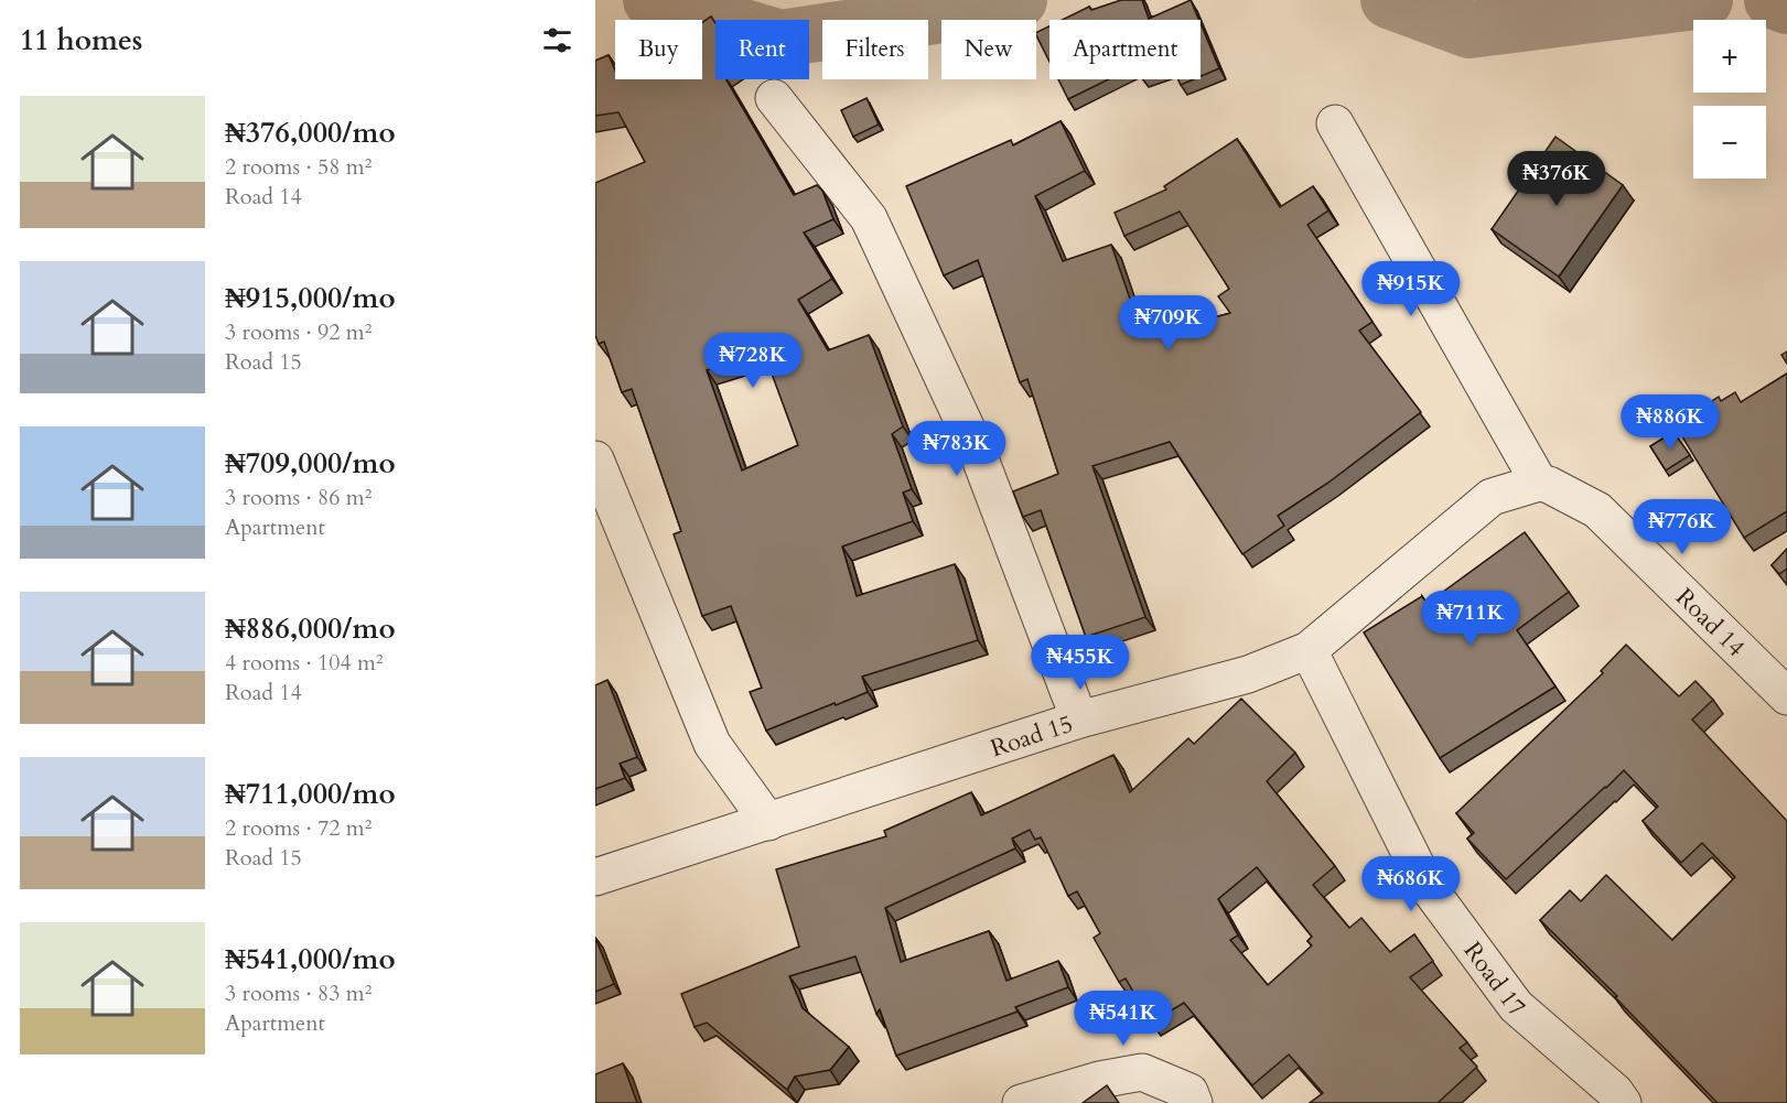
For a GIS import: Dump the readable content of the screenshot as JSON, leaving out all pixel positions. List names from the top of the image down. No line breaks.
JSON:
{"streets":{"street":["Road 14","Road 15","Road 17"]},"crossings":[["Road 14","Road 15"],["Road 15","Road 17"]],"page":{"heading":"11 homes","map_buttons":["+","−"],"chip":["Buy","Rent","Filters","New","Apartment"],"list":[{"name":"₦376,000/mo","note":"2 rooms · 58 m² · Road 14"},{"name":"₦915,000/mo","note":"3 rooms · 92 m² · Road 15"},{"name":"₦709,000/mo","note":"3 rooms · 86 m² · Apartment"},{"name":"₦886,000/mo","note":"4 rooms · 104 m² · Road 14"},{"name":"₦711,000/mo","note":"2 rooms · 72 m² · Road 15"},{"name":"₦541,000/mo","note":"3 rooms · 83 m² · Apartment"}],"price":["₦376K","₦915K","₦709K","₦728K","₦886K","₦783K","₦776K","₦711K","₦455K","₦686K","₦541K"]}}
